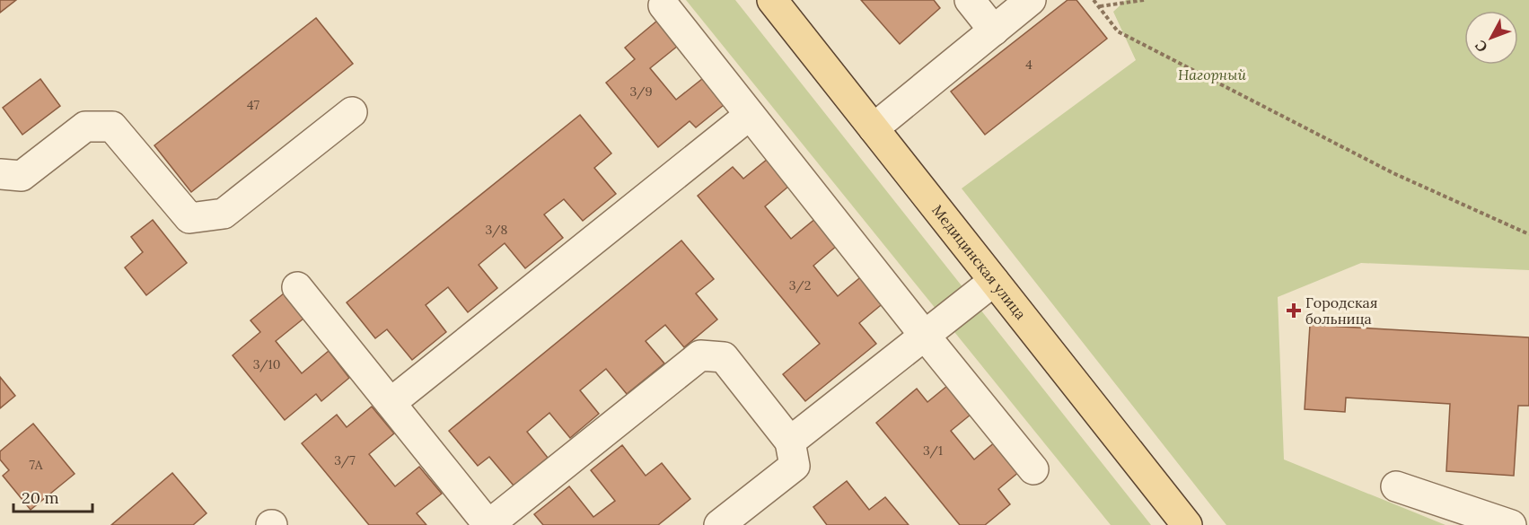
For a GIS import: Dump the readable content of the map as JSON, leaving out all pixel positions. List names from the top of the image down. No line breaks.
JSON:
{"streets":{"main road":["Медицинская улица"]},"parks":["Нагорный"],"places":{"health":["Городская больница"]},"house_numbers":["4","3/9","47","3/8","3/2","3/10","3/1","3/7","7А"],"scale_bar":"20 m","north":"bottom left"}
